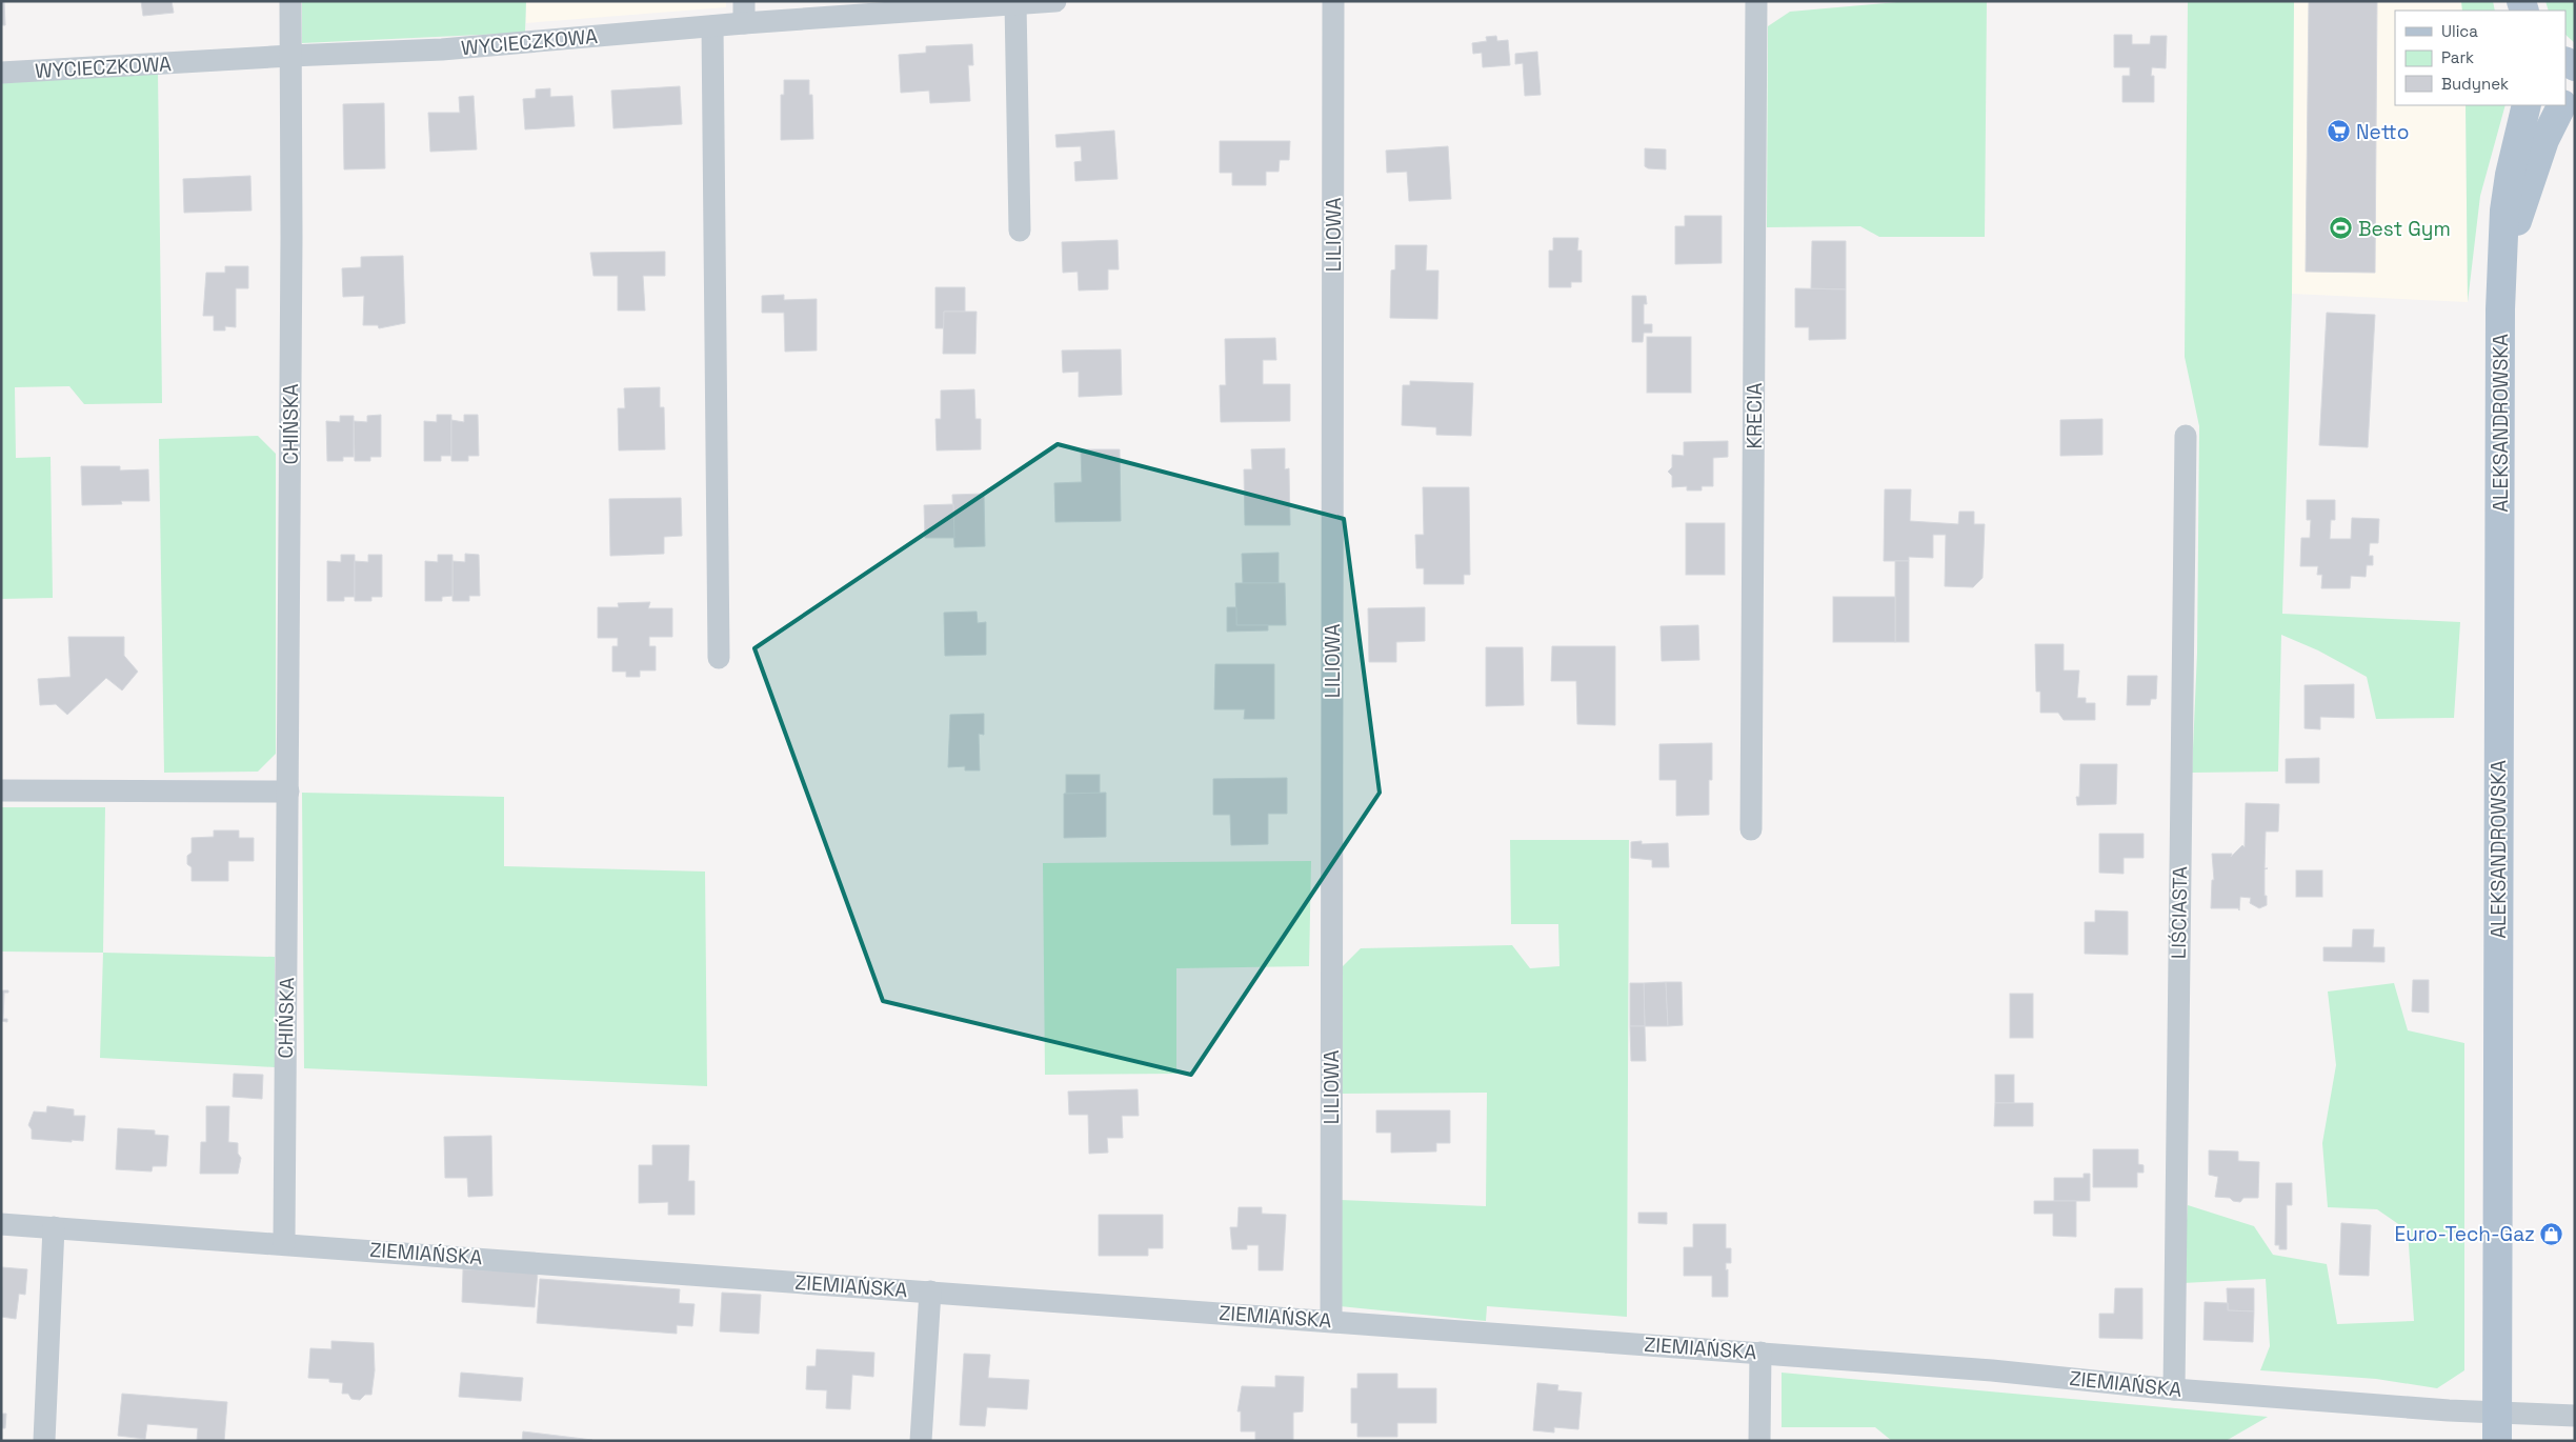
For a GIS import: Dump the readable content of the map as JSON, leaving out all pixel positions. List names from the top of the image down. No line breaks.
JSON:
{"streets":{"main road":["ALEKSANDROWSKA"],"street":["WYCIECZKOWA","LILIOWA","KRECIA","CHIŃSKA","LIŚCIASTA","ZIEMIAŃSKA"]},"crossings":[["WYCIECZKOWA","CHIŃSKA"],["LILIOWA","ZIEMIAŃSKA"],["ALEKSANDROWSKA","ZIEMIAŃSKA"],["CHIŃSKA","ZIEMIAŃSKA"],["LIŚCIASTA","ZIEMIAŃSKA"]],"places":{"supermarket":["Netto"],"sports":["Best Gym"],"shop":["Euro-Tech-Gaz"]},"legend":["Ulica","Park","Budynek"]}
